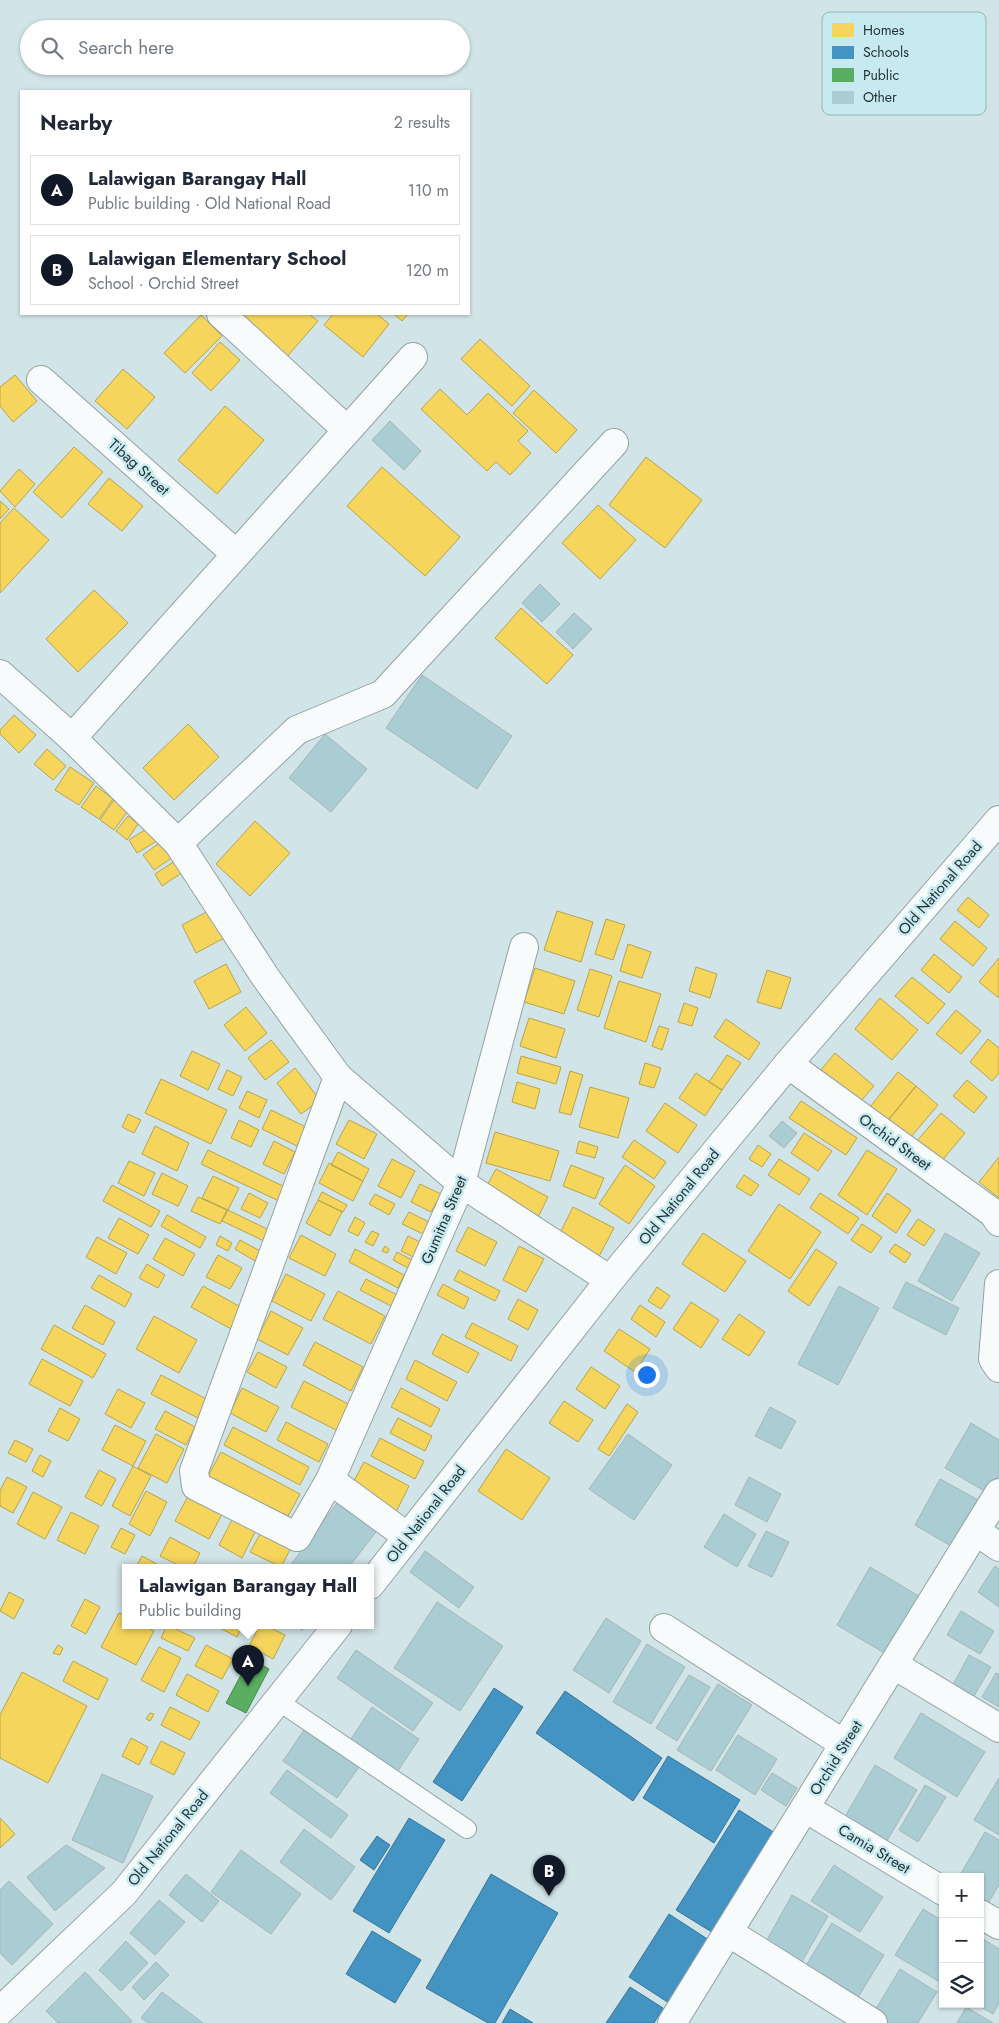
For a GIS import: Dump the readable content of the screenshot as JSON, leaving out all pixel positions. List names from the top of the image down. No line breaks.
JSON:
{"streets":{"street":["Tibag Street","Old National Road","Orchid Street","Gumitna Street","Camia Street"]},"crossings":[["Old National Road","Orchid Street"],["Orchid Street","Camia Street"]],"legend":["Homes","Schools","Public","Other"],"page":{"search":"Search here","heading":["Nearby","2 results"],"list":[{"mark":"A","name":"Lalawigan Barangay Hall","note":"Public building · Old National Road","value":"110 m"},{"mark":"B","name":"Lalawigan Elementary School","note":"School · Orchid Street","value":"120 m"}],"popup":["Lalawigan Barangay Hall","Public building"],"pins":["A","B"],"map_buttons":["+","−"]}}
